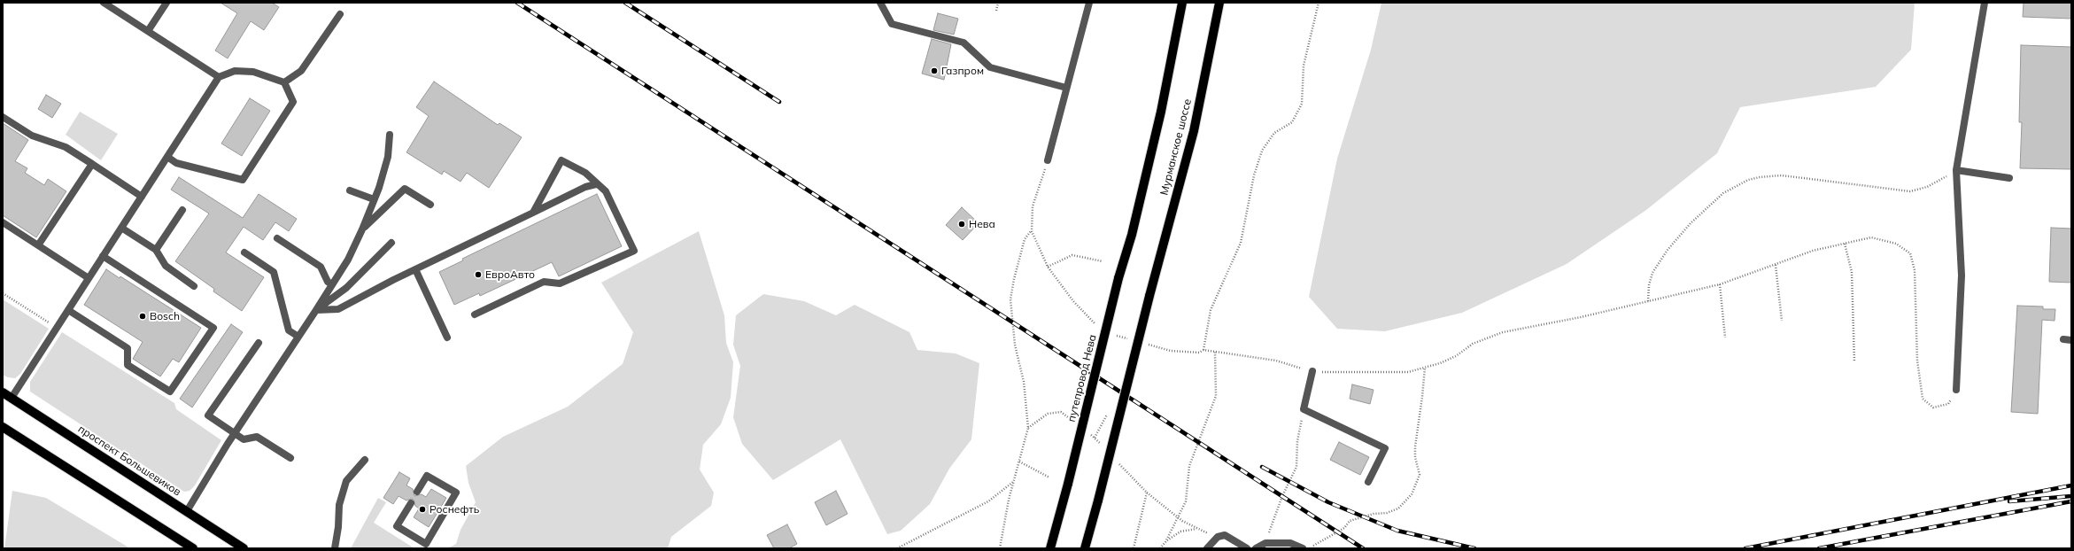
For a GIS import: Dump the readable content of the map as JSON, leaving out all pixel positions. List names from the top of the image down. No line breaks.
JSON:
{"streets":{"main road":["Мурманское шоссе","путепровод Нева","проспект Большевиков"]},"places":["Газпром","Нева","ЕвроАвто","Bosch","Роснефть"]}
